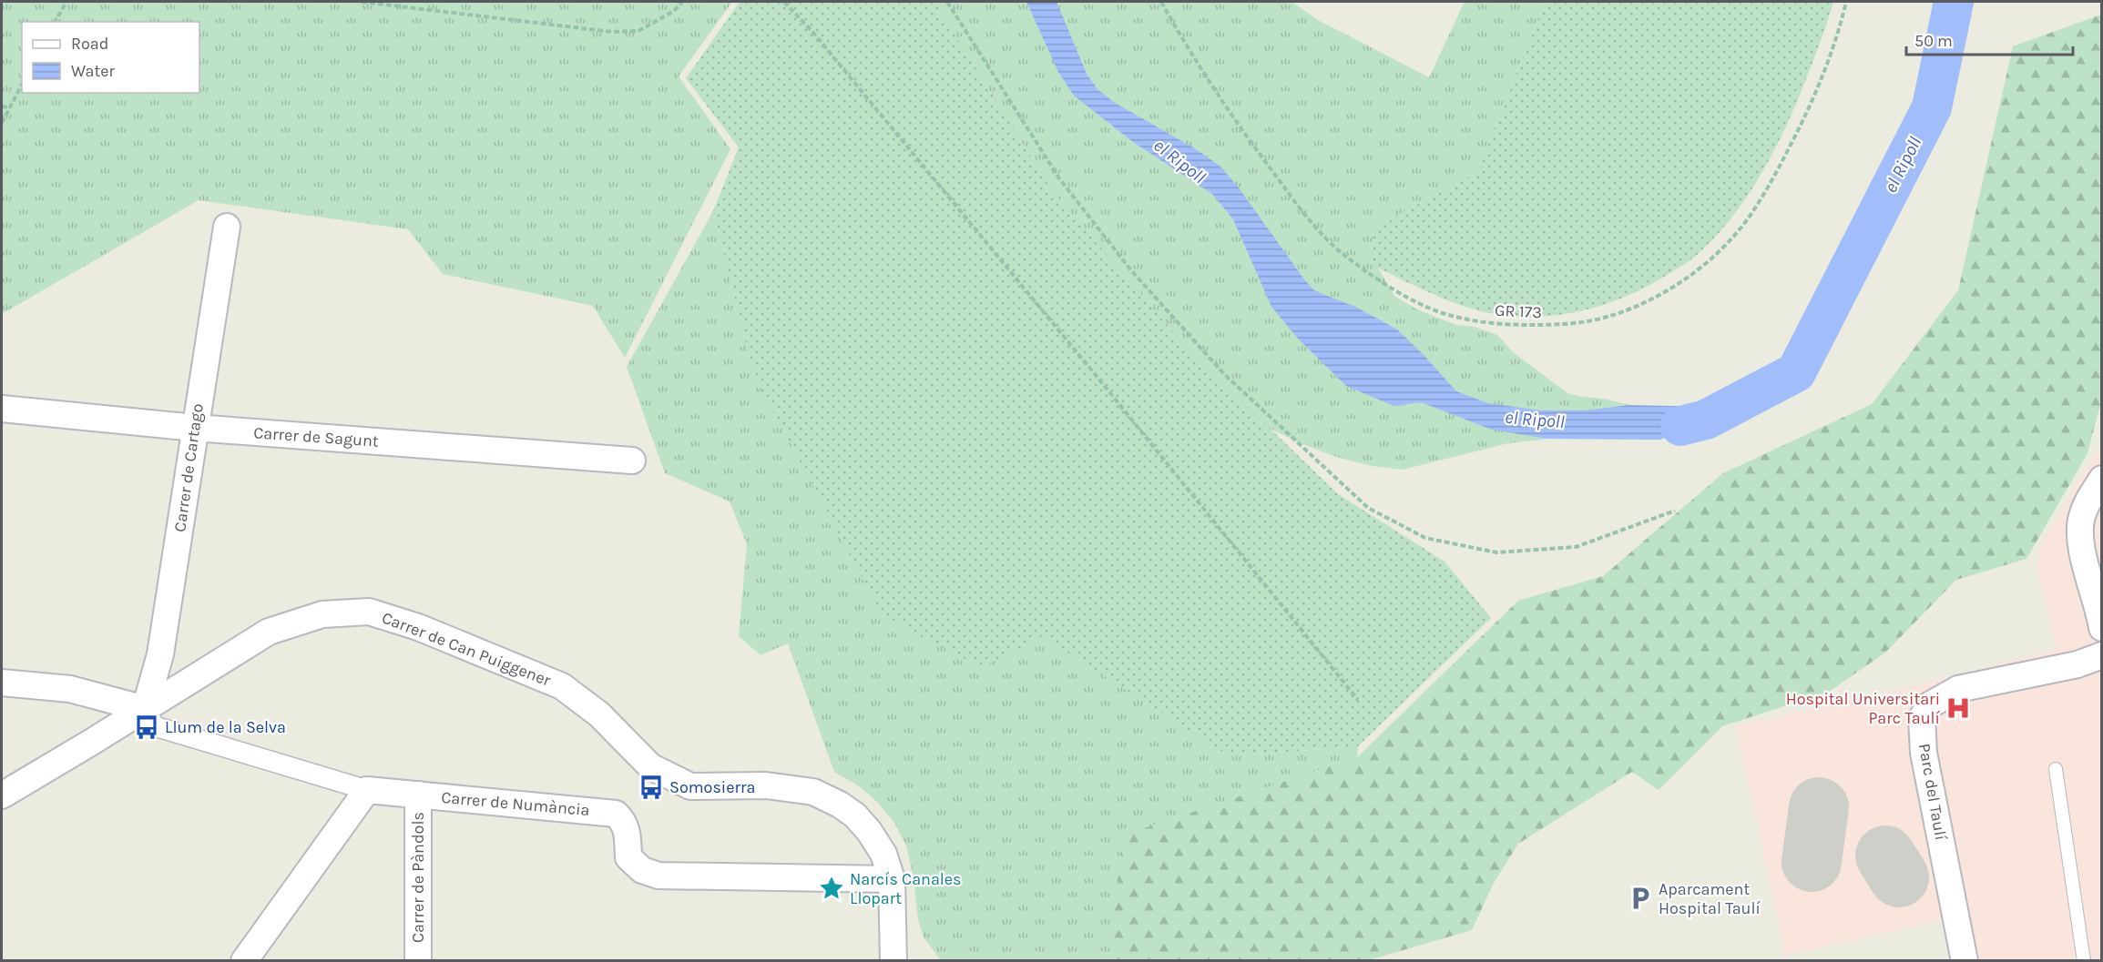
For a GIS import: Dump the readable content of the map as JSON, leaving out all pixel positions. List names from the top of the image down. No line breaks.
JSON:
{"streets":{"street":["Carrer de Sagunt","Carrer de Cartago","Carrer de Can Puiggener","Parc del Taulí","Carrer de Numància","Carrer de Pàndols"],"path":["GR 173"]},"crossings":[["Carrer de Sagunt","Carrer de Cartago"],["Carrer de Cartago","Carrer de Can Puiggener"],["Carrer de Can Puiggener","Carrer de Numància"],["Carrer de Numància","Carrer de Pàndols"]],"water":["el Ripoll"],"places":{"hospital":["Hospital Universitari Parc Taulí"],"bus stop":["Llum de la Selva","Somosierra"],"place":["Narcís Canales Llopart"],"parking":["Aparcament Hospital Taulí"]},"legend":["Road","Water"],"scale_bar":"50 m"}
